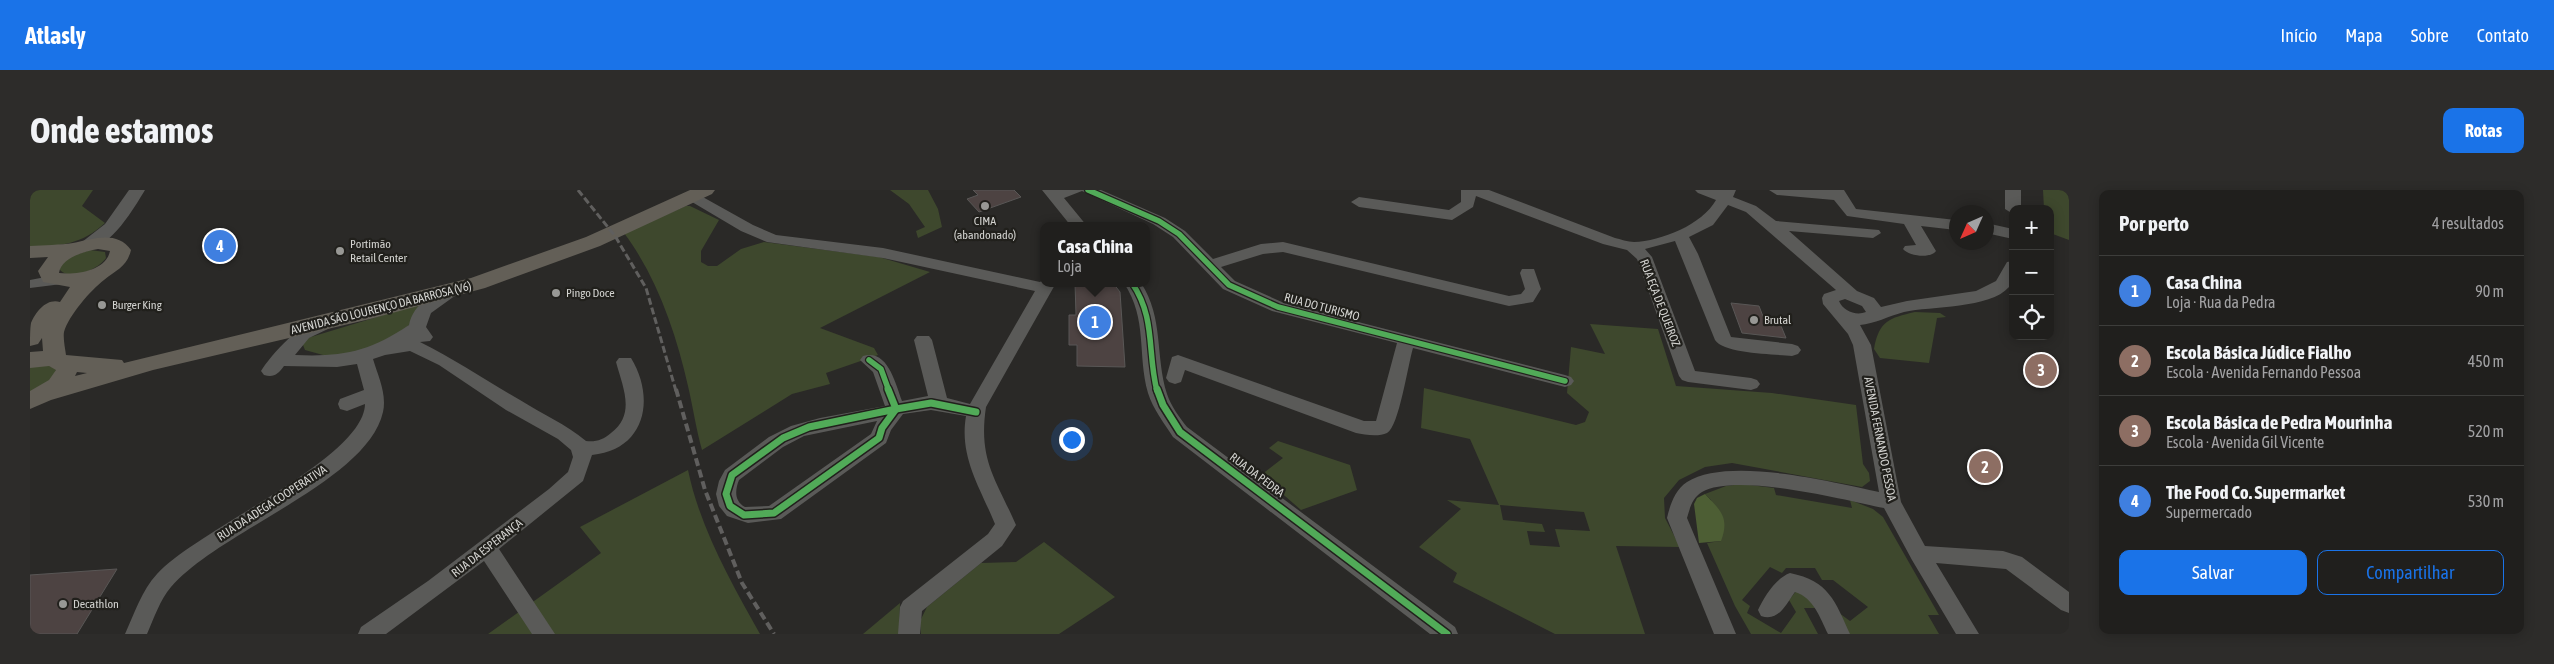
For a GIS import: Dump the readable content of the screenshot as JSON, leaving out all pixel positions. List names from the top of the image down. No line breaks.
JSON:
{"streets":{"main road":["AVENIDA SÃO LOURENÇO DA BARROSA (V6)"],"street":["RUA EÇA DE QUEIROZ","RUA DO TURISMO","AVENIDA FERNANDO PESSOA","RUA DA PEDRA","RUA DA ADEGA COOPERATIVA","RUA DA ESPERANÇA"]},"places":["CIMA (abandonado)","Portimão Retail Center","Pingo Doce","Burger King","Brutal","Decathlon"],"north":"bottom left","page":{"header":"Atlasly","nav":["Início","Mapa","Sobre","Contato"],"buttons":["Rotas",["Salvar","Compartilhar"]],"title":"Onde estamos","heading":["Por perto","4 resultados"],"map_buttons":["+","−"],"popup":["Casa China","Loja"],"pins":["4","1","3","2"],"list":[{"mark":"1","name":"Casa China","note":"Loja · Rua da Pedra","value":"90 m"},{"mark":"2","name":"Escola Básica Júdice Fialho","note":"Escola · Avenida Fernando Pessoa","value":"450 m"},{"mark":"3","name":"Escola Básica de Pedra Mourinha","note":"Escola · Avenida Gil Vicente","value":"520 m"},{"mark":"4","name":"The Food Co. Supermarket","note":"Supermercado","value":"530 m"}]}}
